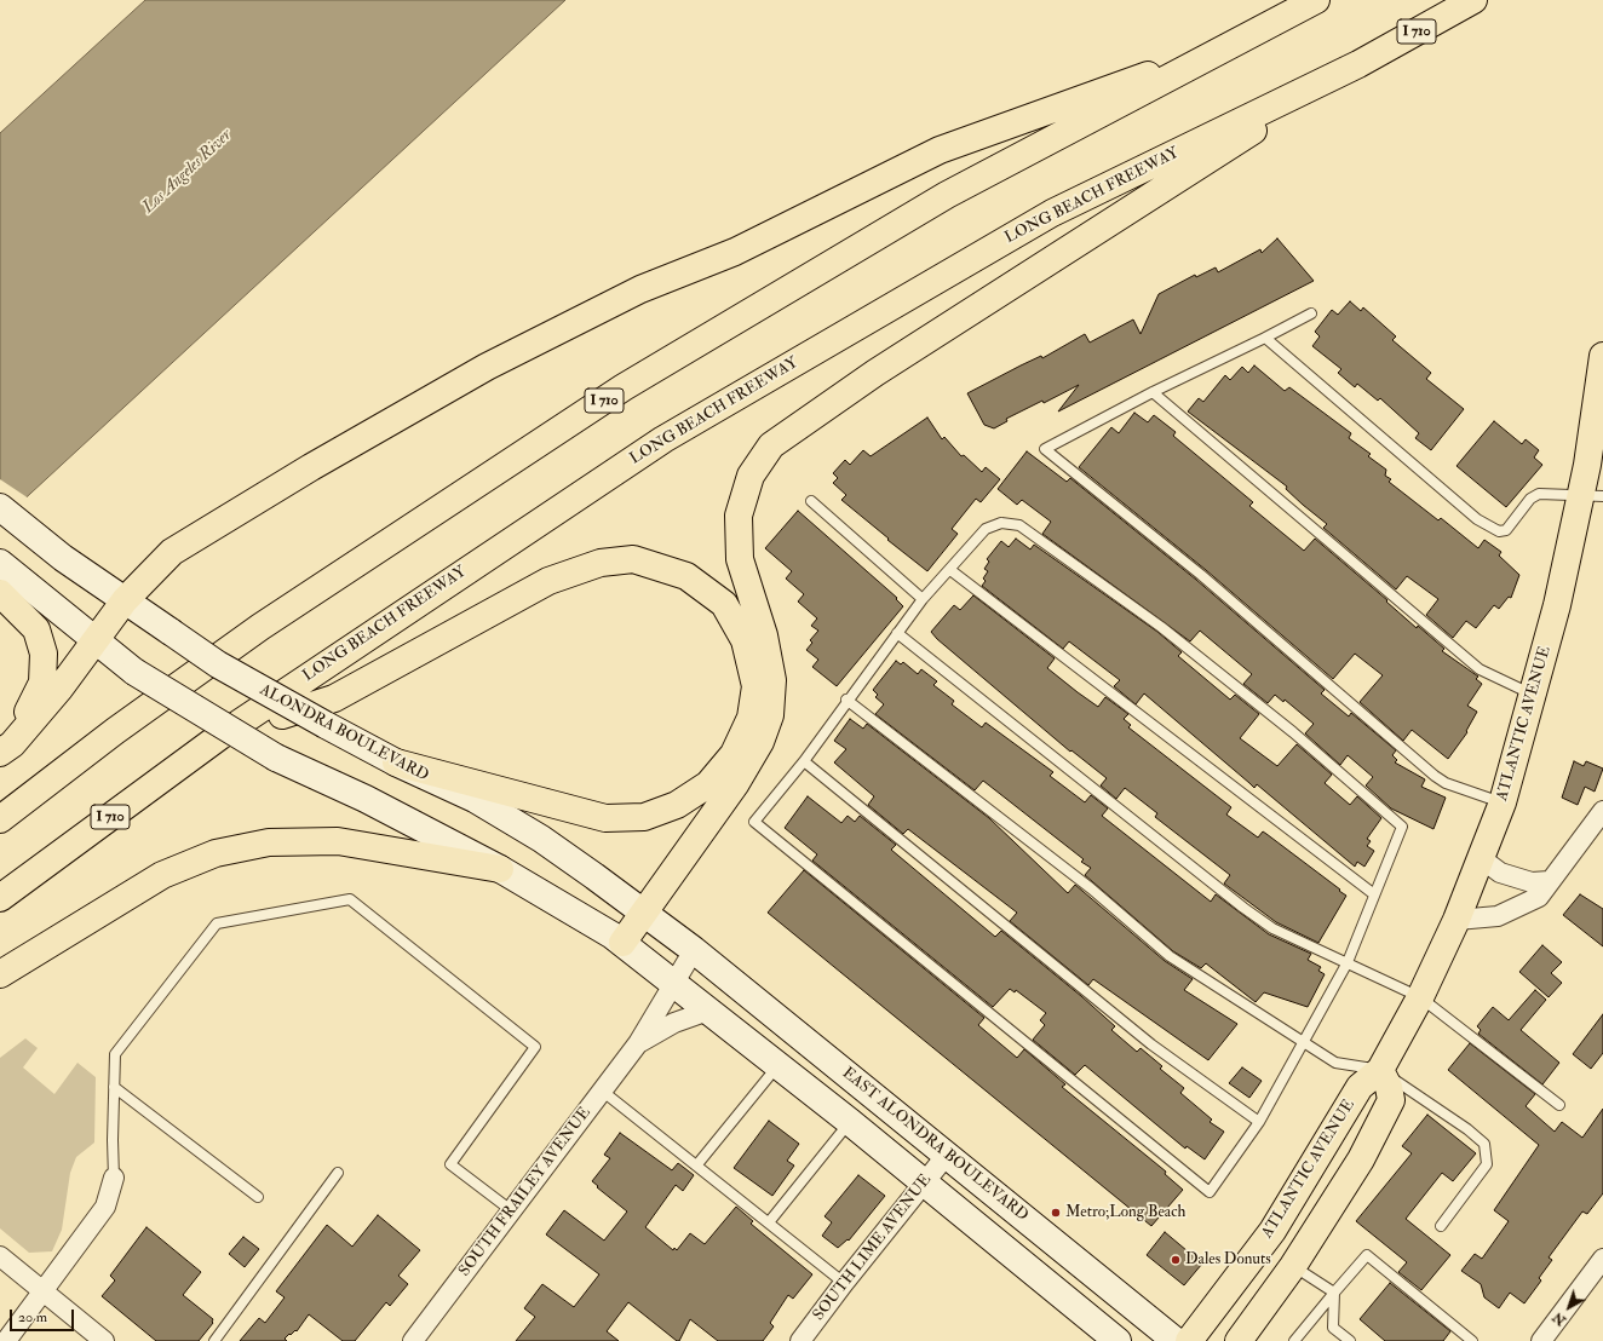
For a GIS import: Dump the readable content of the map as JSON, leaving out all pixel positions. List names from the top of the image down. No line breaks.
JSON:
{"streets":{"main road":["I 710","LONG BEACH FREEWAY","ATLANTIC AVENUE","ALONDRA BOULEVARD","EAST ALONDRA BOULEVARD"],"street":["SOUTH FRAILEY AVENUE","SOUTH LIME AVENUE"]},"crossings":[["ALONDRA BOULEVARD","EAST ALONDRA BOULEVARD"],["ALONDRA BOULEVARD","SOUTH FRAILEY AVENUE"],["EAST ALONDRA BOULEVARD","SOUTH FRAILEY AVENUE"],["EAST ALONDRA BOULEVARD","SOUTH LIME AVENUE"]],"water":["Los Angeles River"],"places":["Metro;Long Beach","Dales Donuts"],"scale_bar":"20 m","north":"bottom left"}
